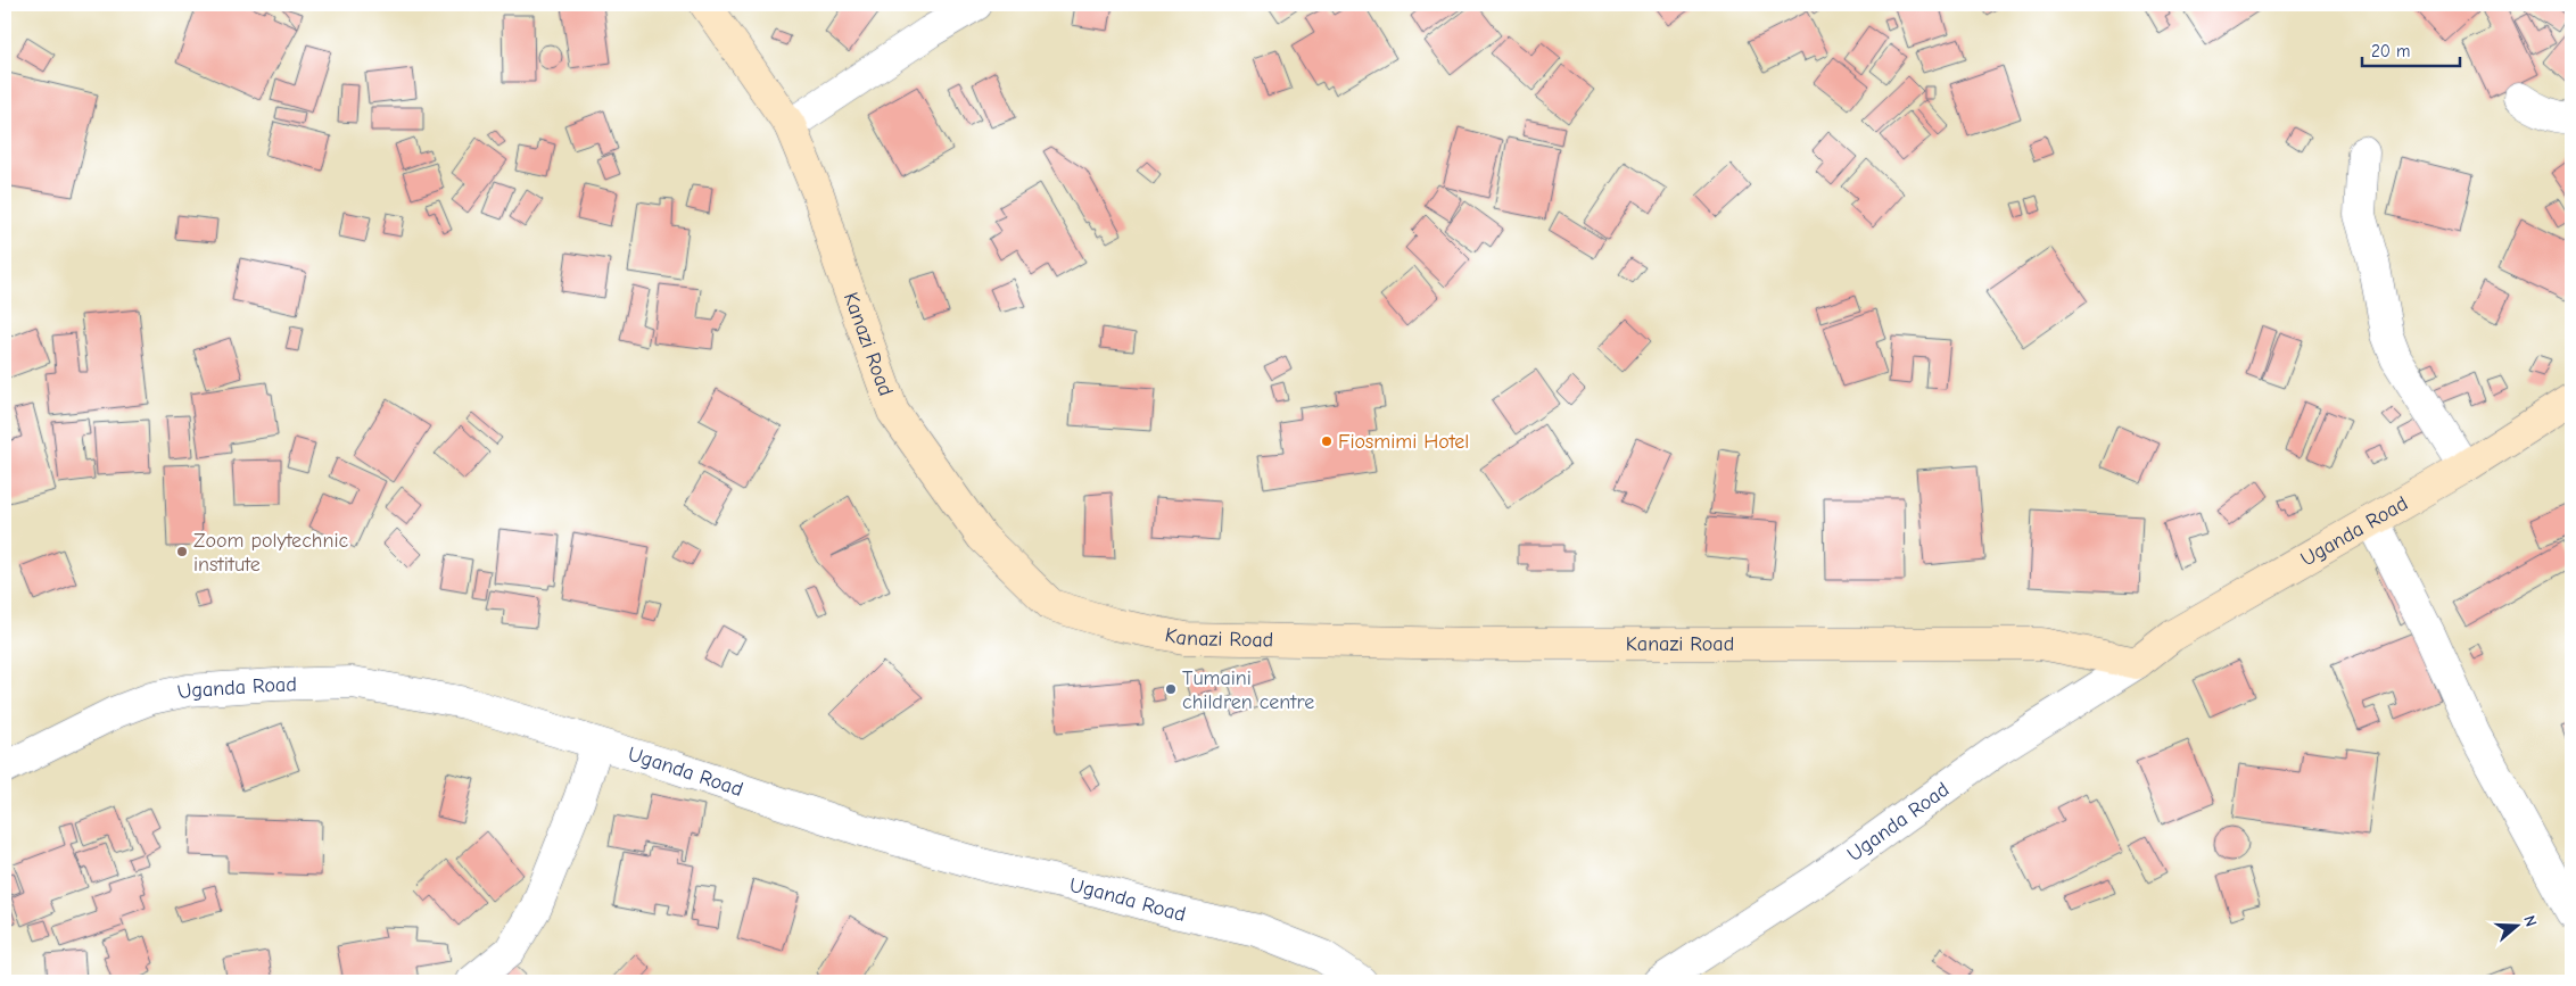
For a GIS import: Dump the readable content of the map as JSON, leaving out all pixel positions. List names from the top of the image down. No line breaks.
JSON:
{"streets":{"main road":["Kanazi Road","Uganda Road"]},"crossings":[["Kanazi Road","Uganda Road"]],"places":["Fiosmimi Hotel","Zoom polytechnic institute","Tumaini children centre"],"scale_bar":"20 m","north":"right"}
